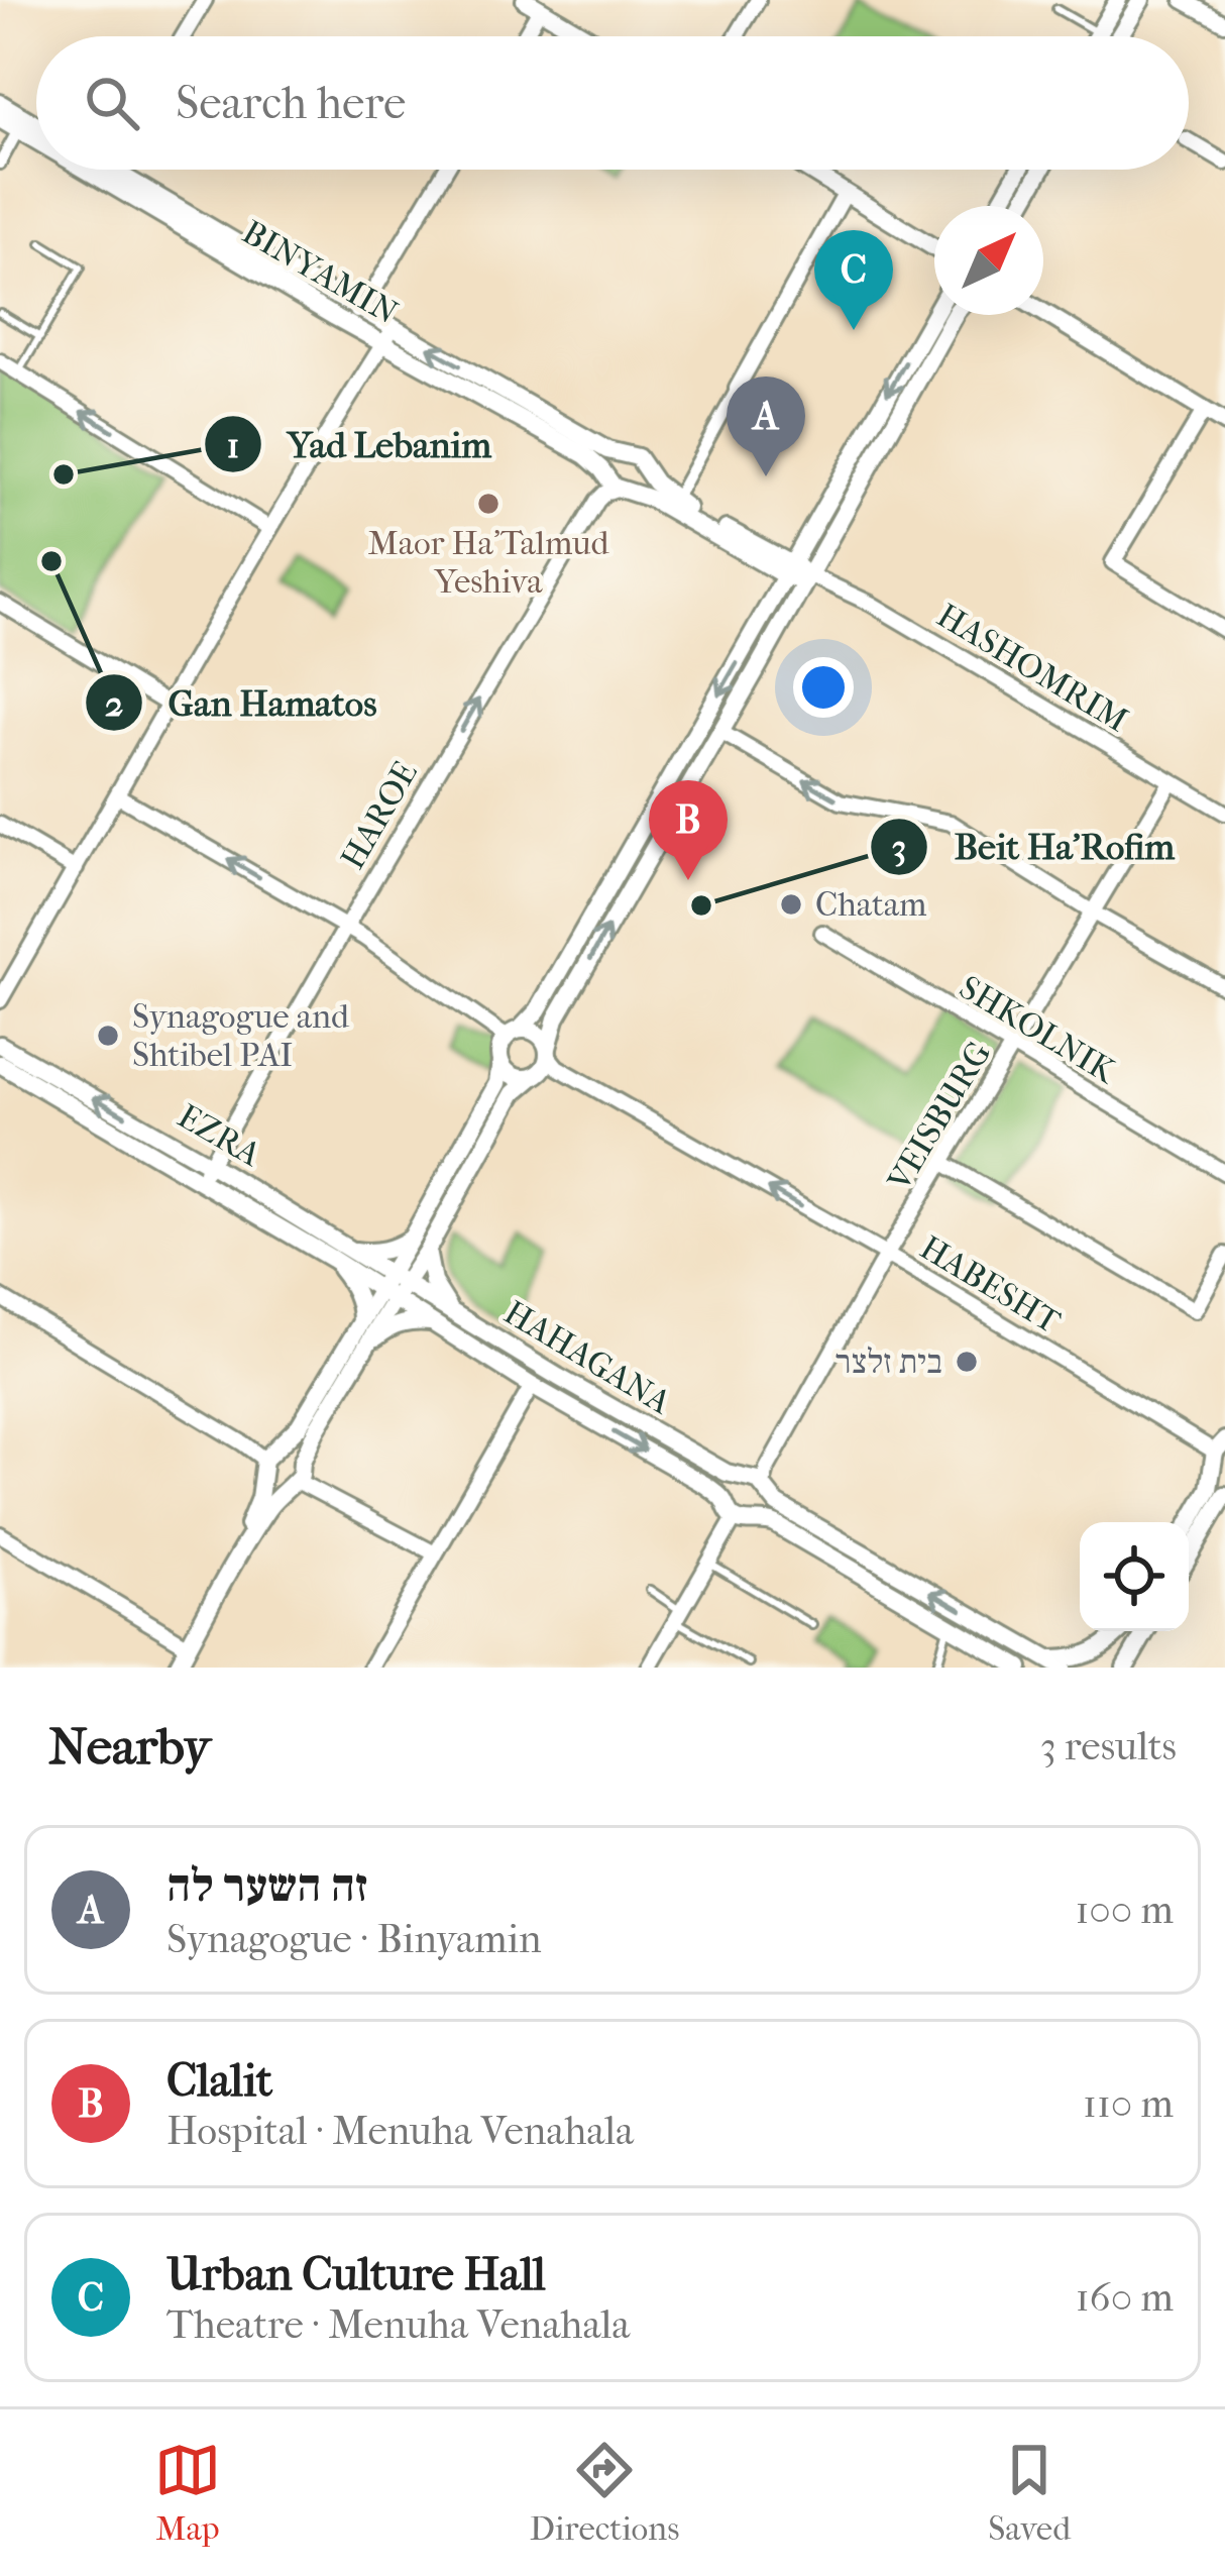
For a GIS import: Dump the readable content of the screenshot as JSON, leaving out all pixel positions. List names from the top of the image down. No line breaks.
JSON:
{"streets":{"street":["BINYAMIN","HASHOMRIM","HAROE","SHKOLNIK","VEISBURG","EZRA","HABESHT","HAHAGANA"]},"crossings":[["BINYAMIN","HASHOMRIM"],["BINYAMIN","HAROE"],["HASHOMRIM","VEISBURG"],["HAROE","EZRA"],["SHKOLNIK","VEISBURG"],["VEISBURG","HABESHT"],["VEISBURG","HAHAGANA"],["EZRA","HAHAGANA"]],"one_way":["HAROE","HABESHT"],"places":["Yad Lebanim","Maor Ha'Talmud Yeshiva","Gan Hamatos","Chatam","Beit Ha'Rofim","Synagogue and Shtibel PAI","בית זלצר"],"north":"top right","page":{"search":"Search here","pins":["C","A","B"],"heading":["Nearby","3 results"],"list":[{"mark":"A","name":"זה השער לה","note":"Synagogue · Binyamin","value":"100 m"},{"mark":"B","name":"Clalit","note":"Hospital · Menuha Venahala","value":"110 m"},{"mark":"C","name":"Urban Culture Hall","note":"Theatre · Menuha Venahala","value":"160 m"}],"nav":["Map","Directions","Saved"]}}
